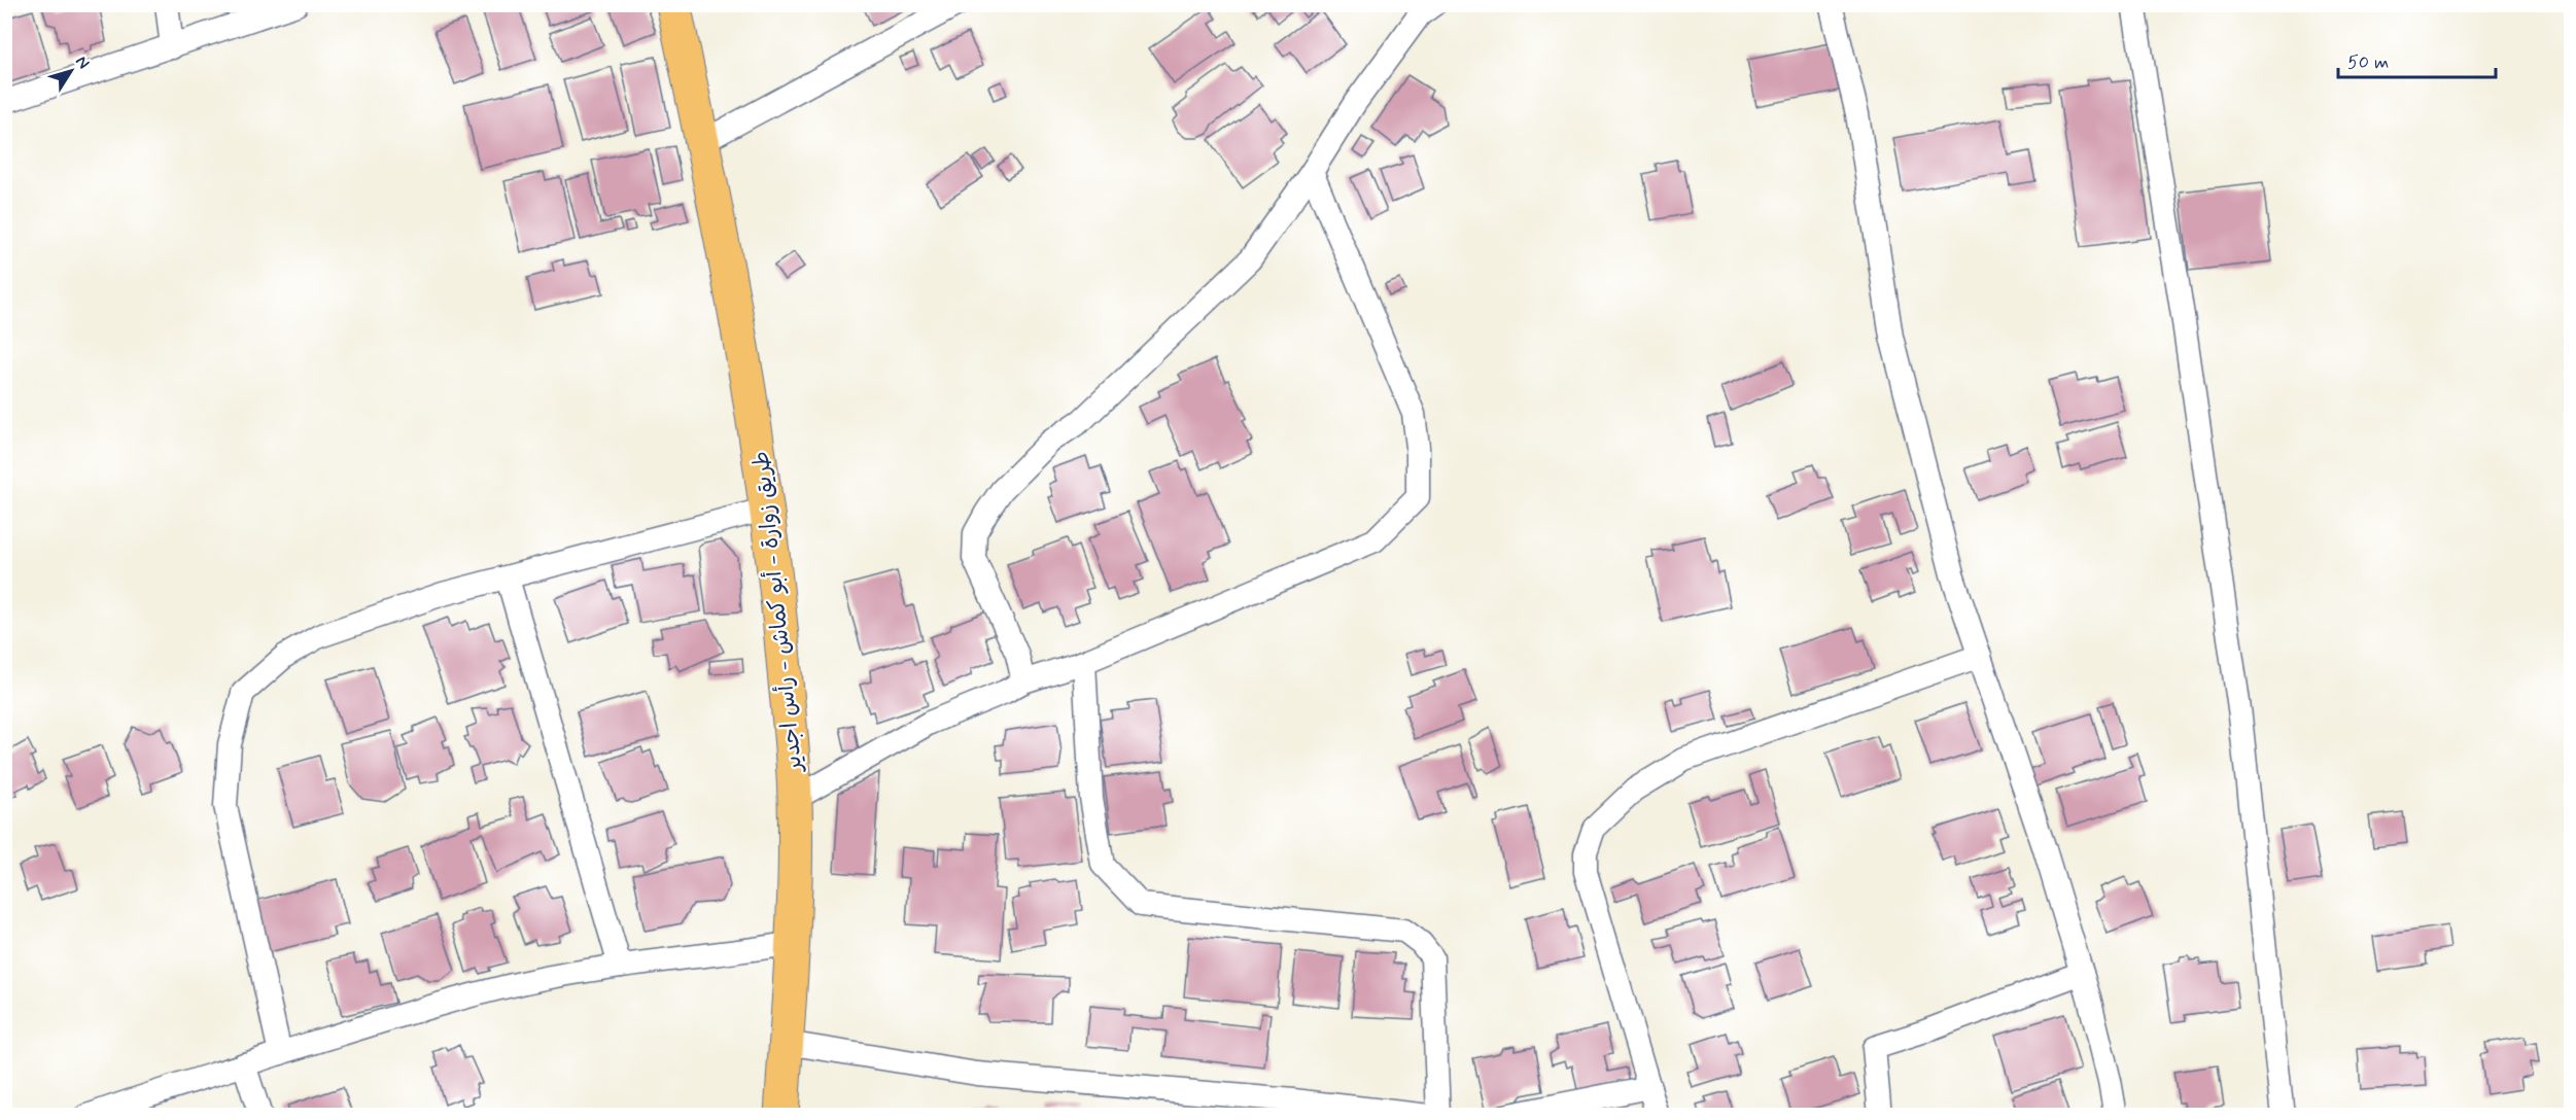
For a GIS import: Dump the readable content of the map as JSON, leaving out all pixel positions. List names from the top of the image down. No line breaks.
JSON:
{"streets":{"main road":["طريق زوارة - أبو كماش - رأس اجدير"]},"scale_bar":"50 m","north":"top right"}
